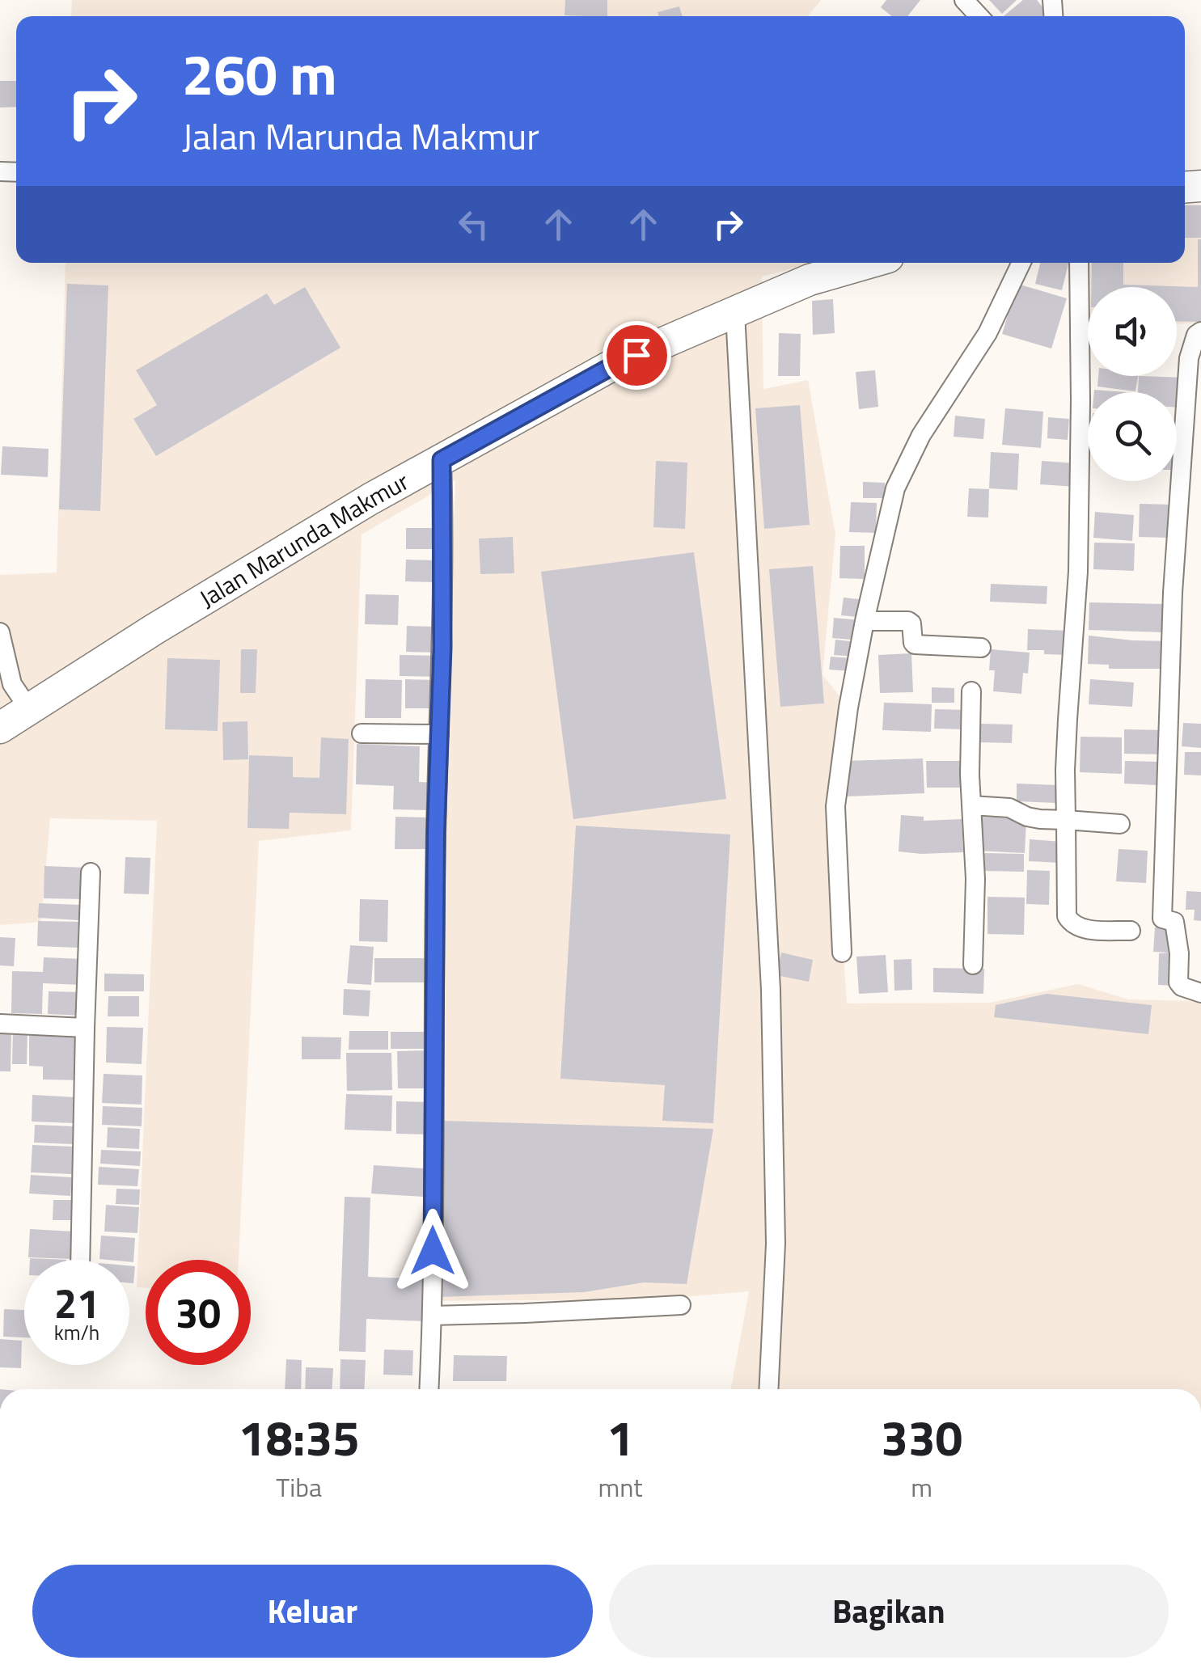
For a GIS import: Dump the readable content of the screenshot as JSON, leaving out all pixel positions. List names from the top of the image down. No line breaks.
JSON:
{"streets":{"main road":["Jalan Marunda Makmur"]},"page":{"turn":["260 m","Jalan Marunda Makmur"],"speed":"21 km/h","limit":"30","eta":["18:35","Tiba","1","mnt","330","m"],"buttons":["Keluar","Bagikan"]}}
